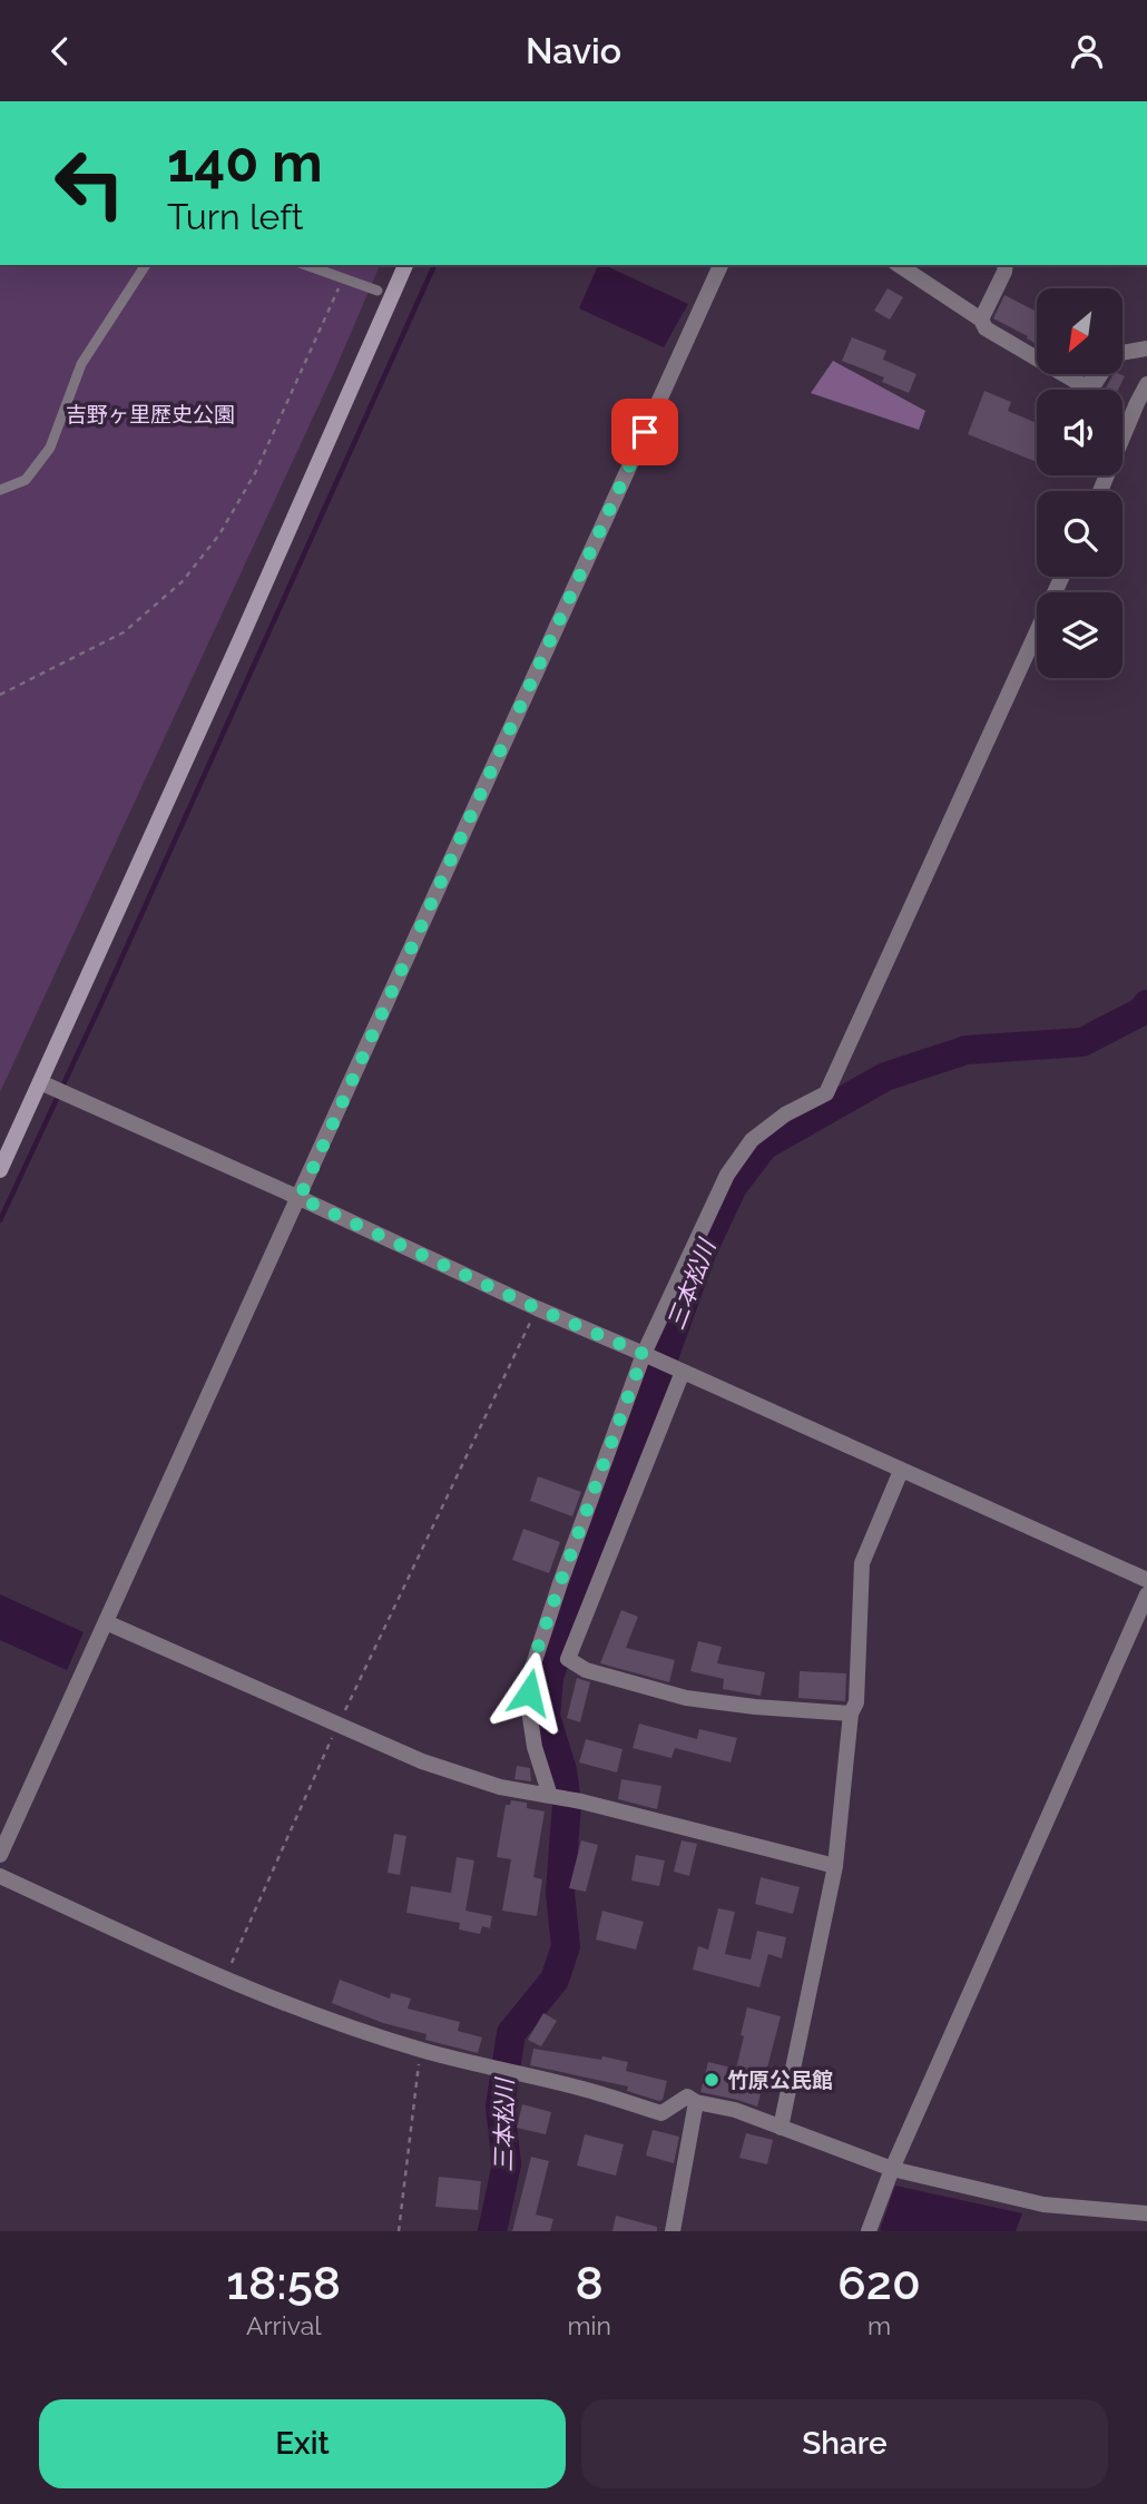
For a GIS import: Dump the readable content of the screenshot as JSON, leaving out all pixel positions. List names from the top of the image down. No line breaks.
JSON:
{"water":["三本松川"],"parks":["吉野ヶ里歴史公園"],"places":["竹原公民館"],"north":"bottom left","page":{"header":"Navio","turn":["140 m","Turn left"],"eta":["18:58","Arrival","8","min","620","m"],"buttons":["Exit","Share"]}}
